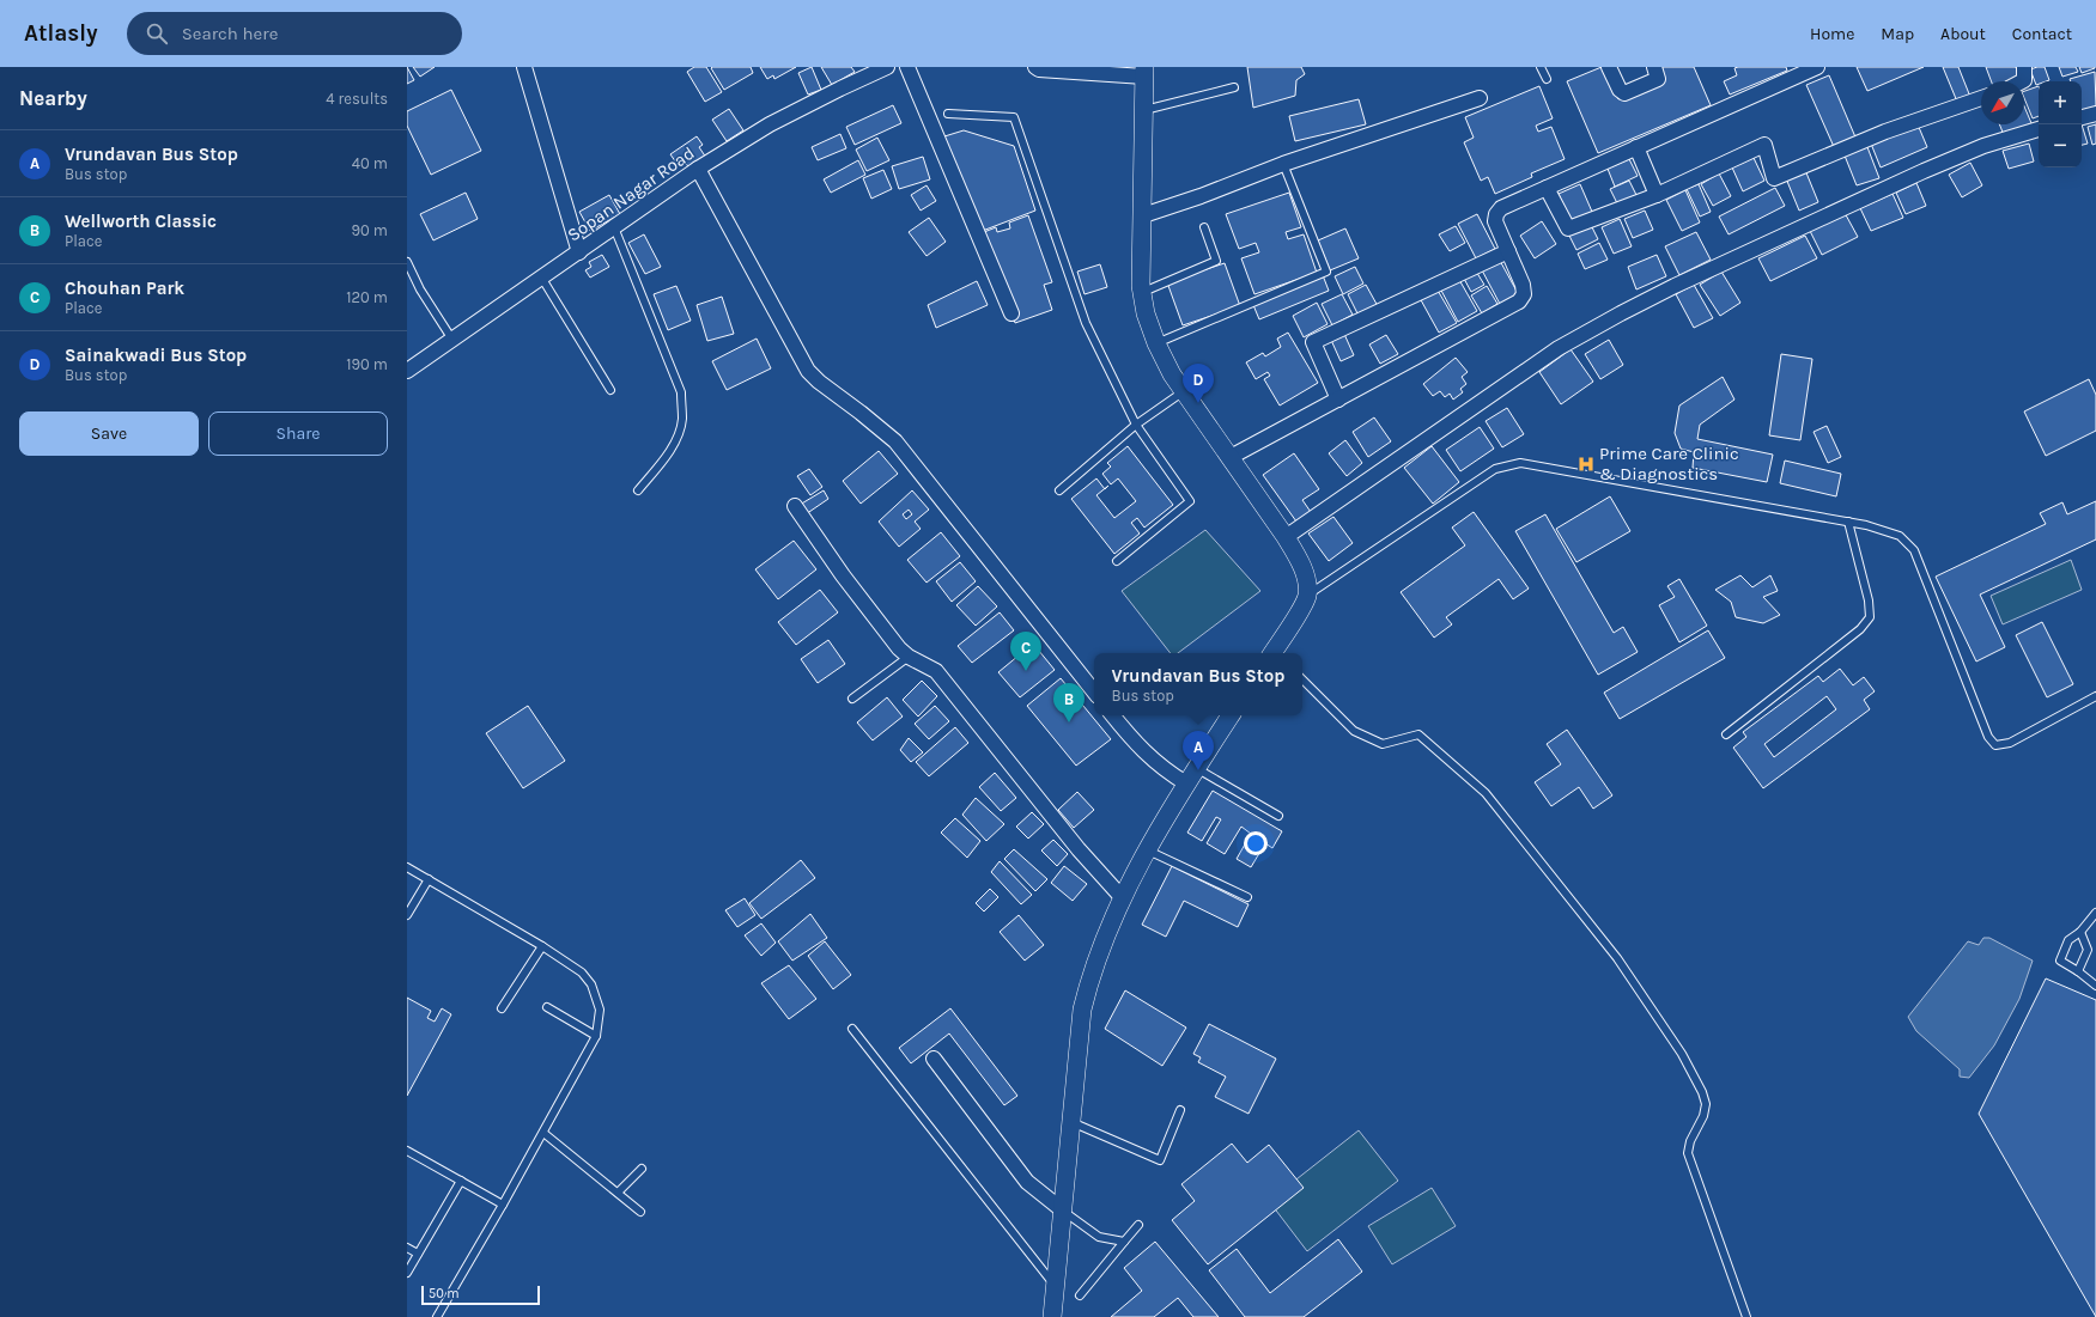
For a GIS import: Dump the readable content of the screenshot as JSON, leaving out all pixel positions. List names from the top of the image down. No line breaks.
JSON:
{"streets":{"street":["Sopan Nagar Road"]},"places":{"hospital":["Prime Care Clinic & Diagnostics"]},"scale_bar":"50 m","north":"bottom left","page":{"header":"Atlasly","search":"Search here","nav":["Home","Map","About","Contact"],"heading":["Nearby","4 results"],"map_buttons":["+","−"],"list":[{"mark":"A","name":"Vrundavan Bus Stop","note":"Bus stop","value":"40 m"},{"mark":"B","name":"Wellworth Classic","note":"Place","value":"90 m"},{"mark":"C","name":"Chouhan Park","note":"Place","value":"120 m"},{"mark":"D","name":"Sainakwadi Bus Stop","note":"Bus stop","value":"190 m"}],"pins":["D","C","B","A"],"buttons":["Save","Share"],"popup":["Vrundavan Bus Stop","Bus stop"],"scale":"50 m"}}
